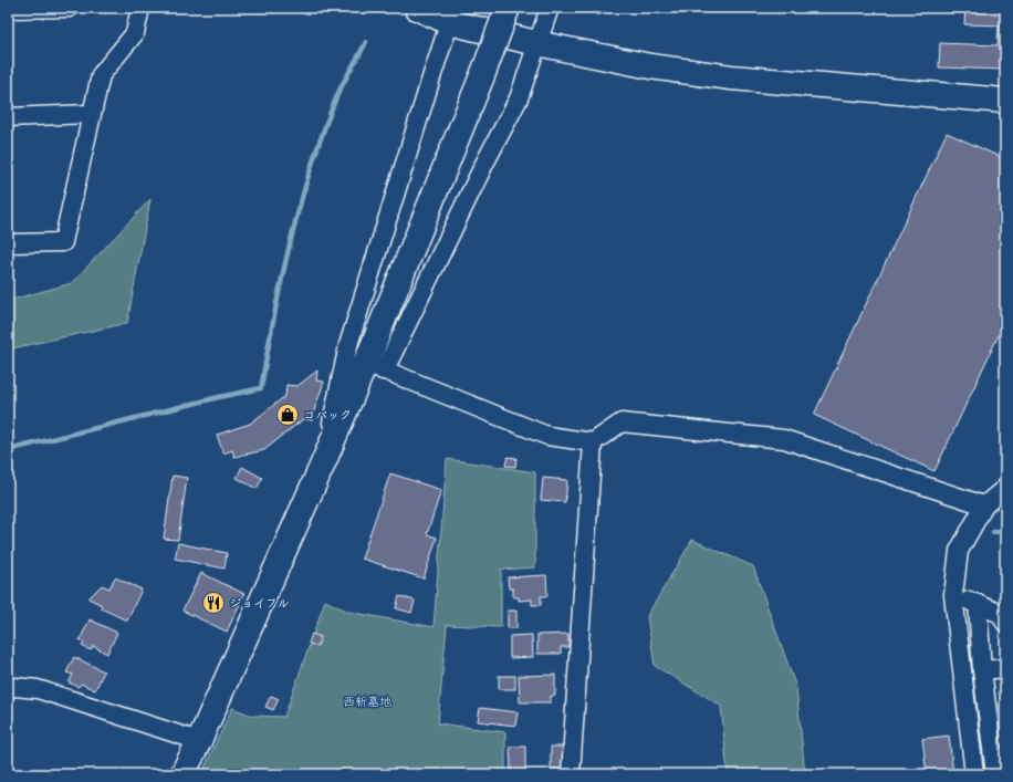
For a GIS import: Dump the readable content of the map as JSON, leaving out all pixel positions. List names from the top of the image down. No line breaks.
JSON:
{"parks":["西新墓地"],"places":{"shop":["コバック"],"restaurant":["ジョイフル"]}}
